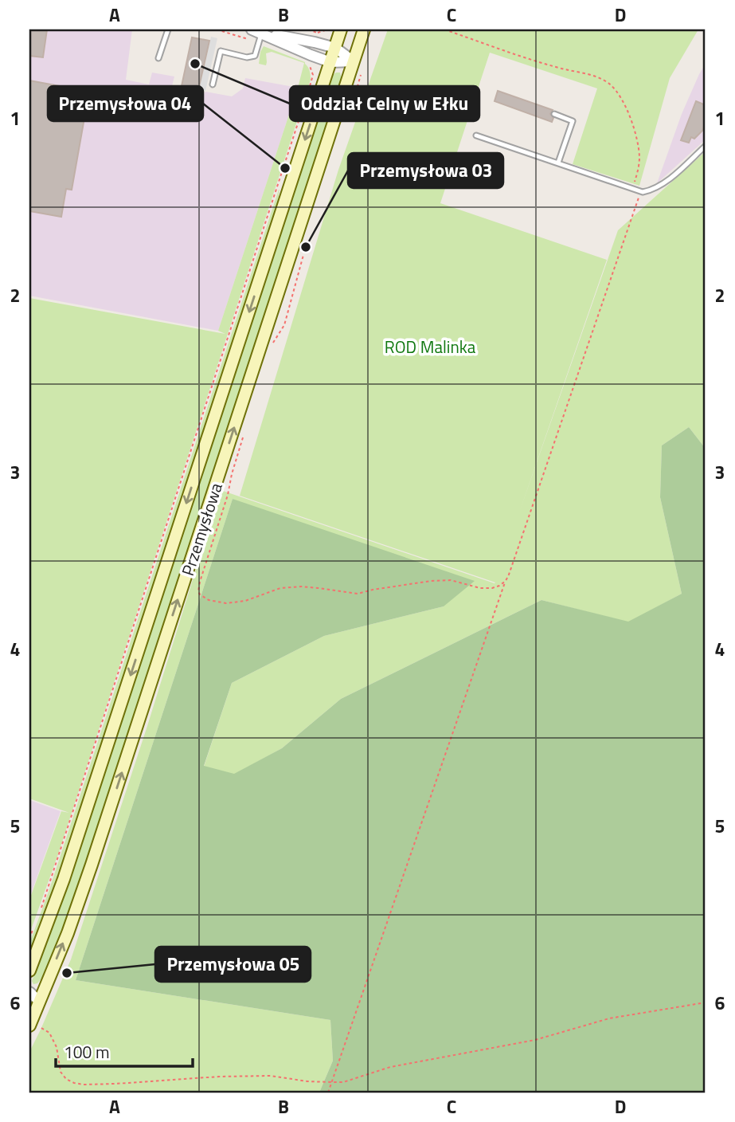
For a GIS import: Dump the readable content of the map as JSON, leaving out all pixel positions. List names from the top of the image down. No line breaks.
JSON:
{"streets":{"main road":["Przemysłowa"]},"parks":["ROD Malinka"],"places":["Oddział Celny w Ełku","Przemysłowa 04","Przemysłowa 03","Przemysłowa 05"],"scale_bar":"100 m","grid":{"columns":["A","B","C","D"],"rows":["1","2","3","4","5","6"]}}
